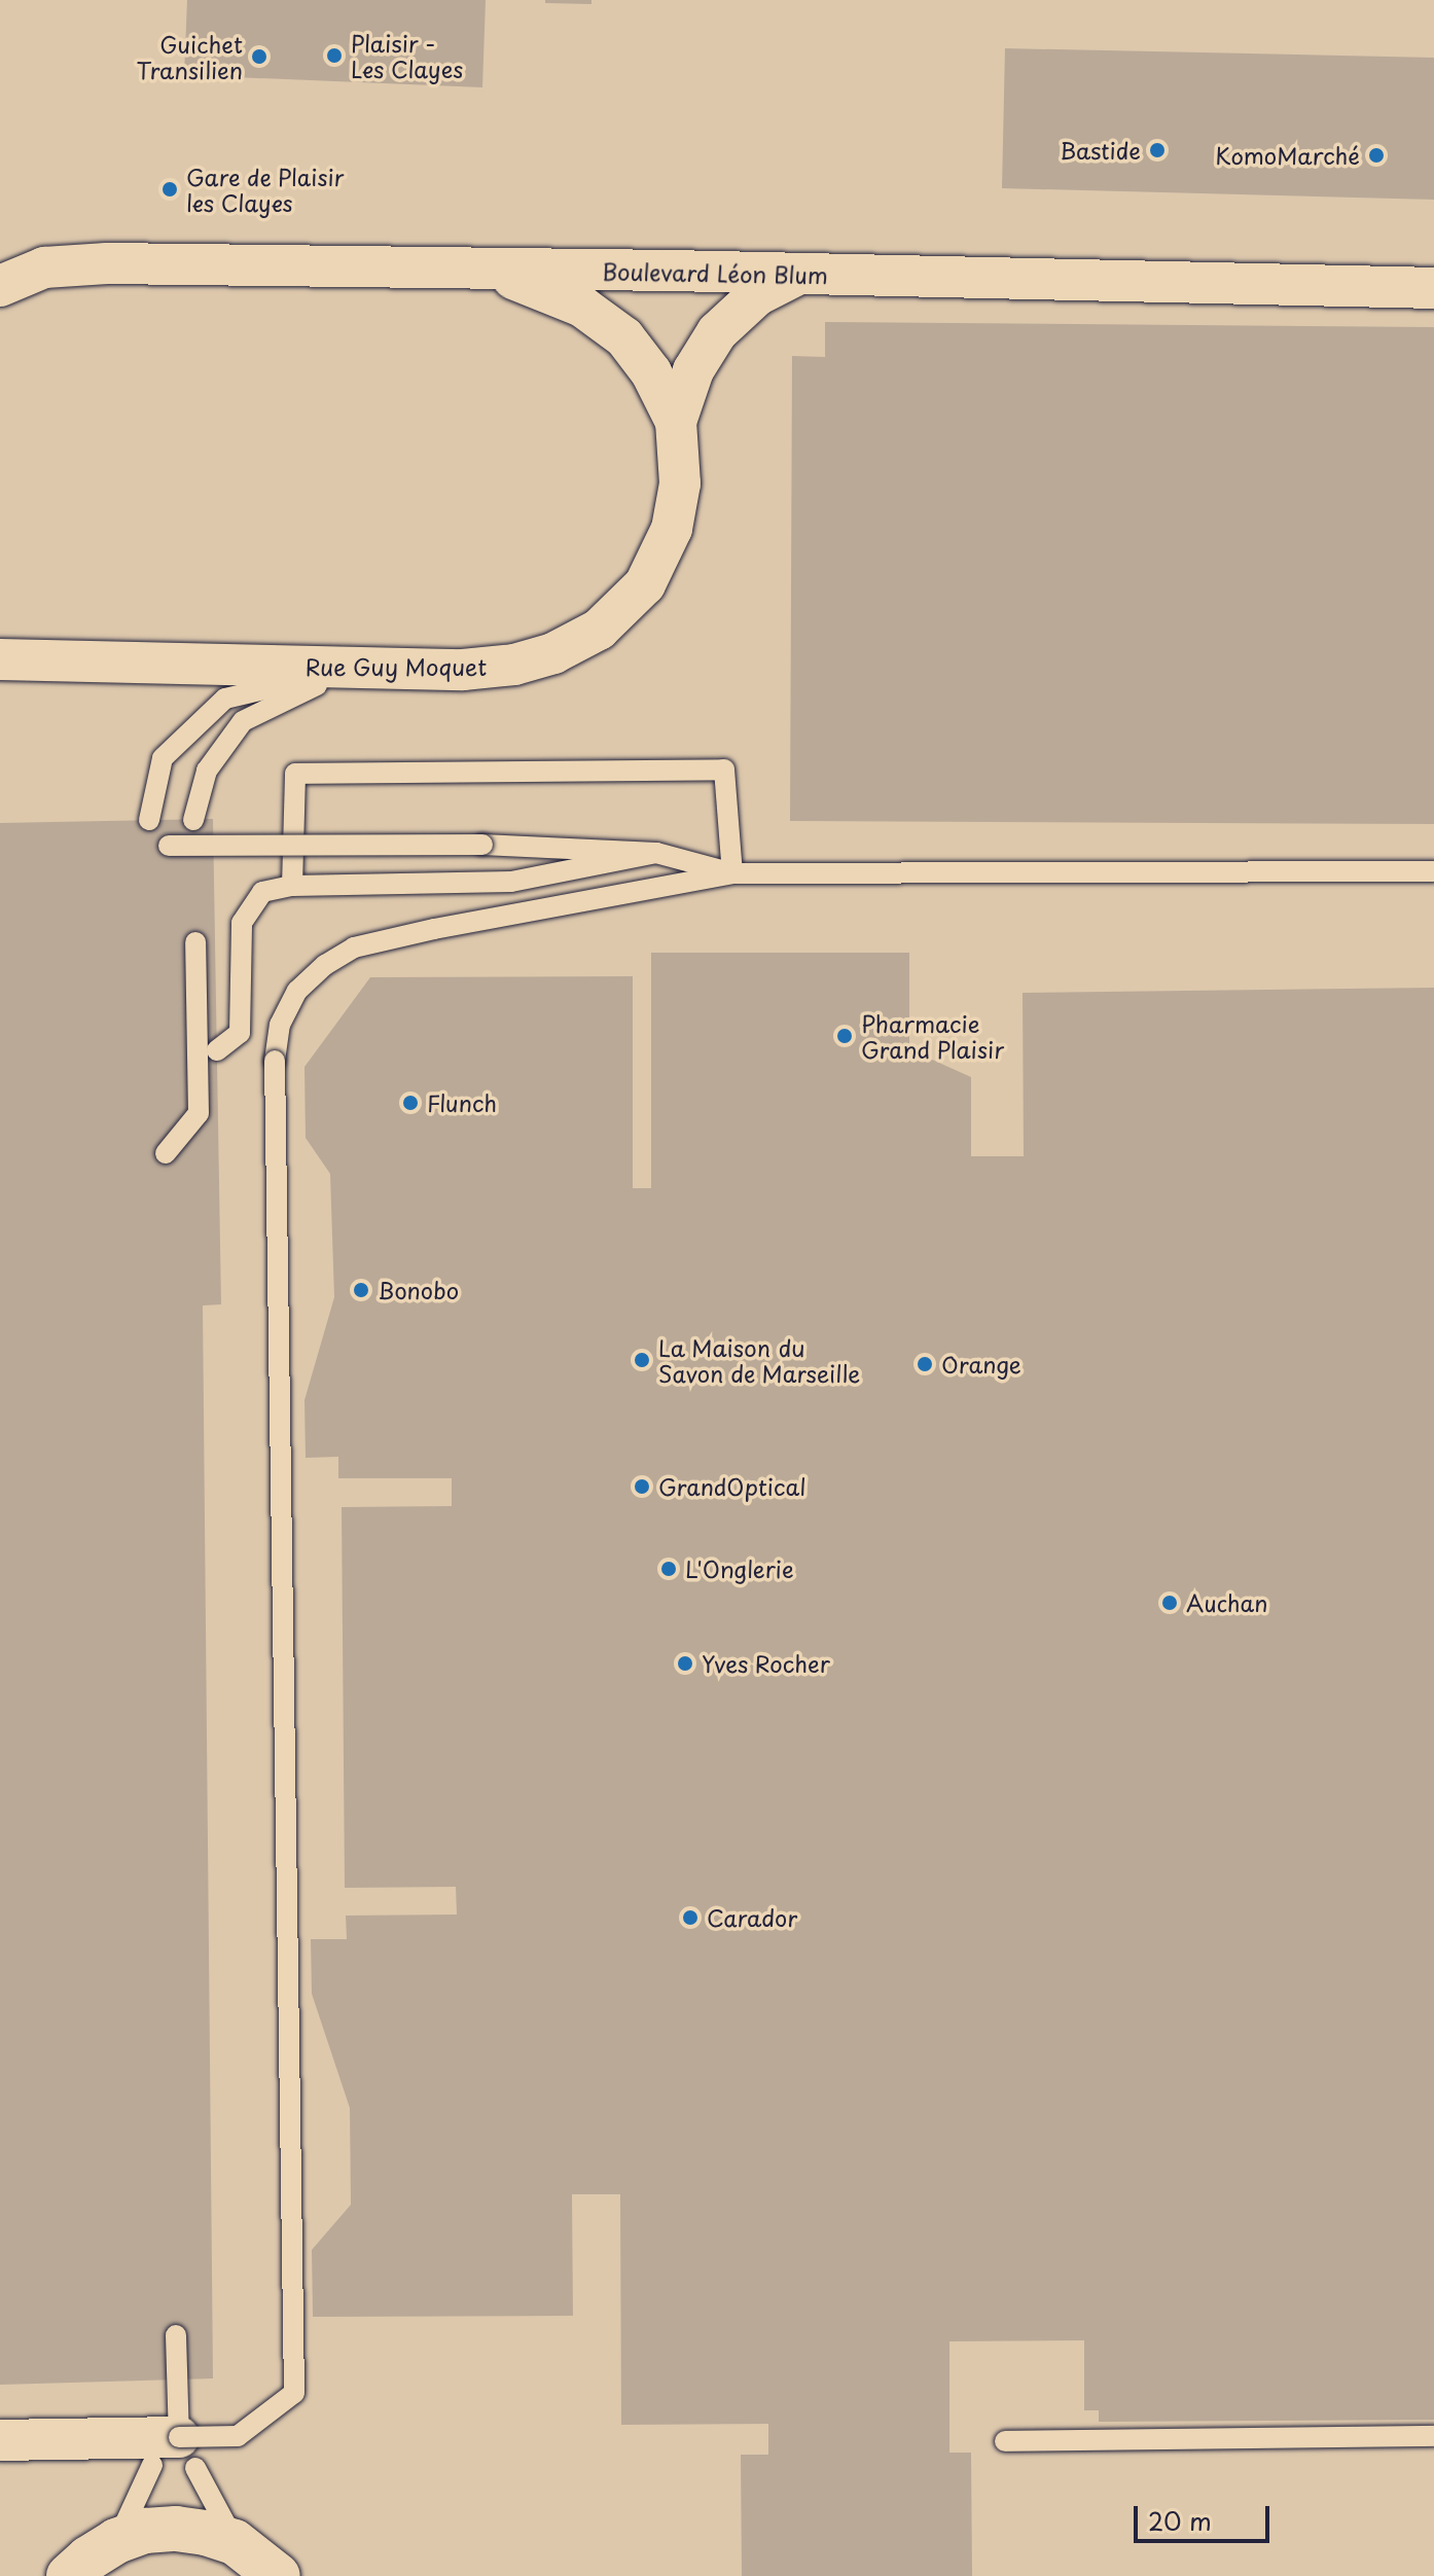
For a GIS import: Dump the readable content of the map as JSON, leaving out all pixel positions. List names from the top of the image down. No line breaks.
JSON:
{"streets":{"street":["Boulevard Léon Blum","Rue Guy Moquet"]},"crossings":[["Boulevard Léon Blum","Rue Guy Moquet"]],"places":["Plaisir - Les Clayes","Guichet Transilien","Bastide","KomoMarché","Gare de Plaisir les Clayes","Pharmacie Grand Plaisir","Flunch","Bonobo","La Maison du Savon de Marseille","Orange","GrandOptical","L'Onglerie","Auchan","Yves Rocher","Carador"],"scale_bar":"20 m"}
